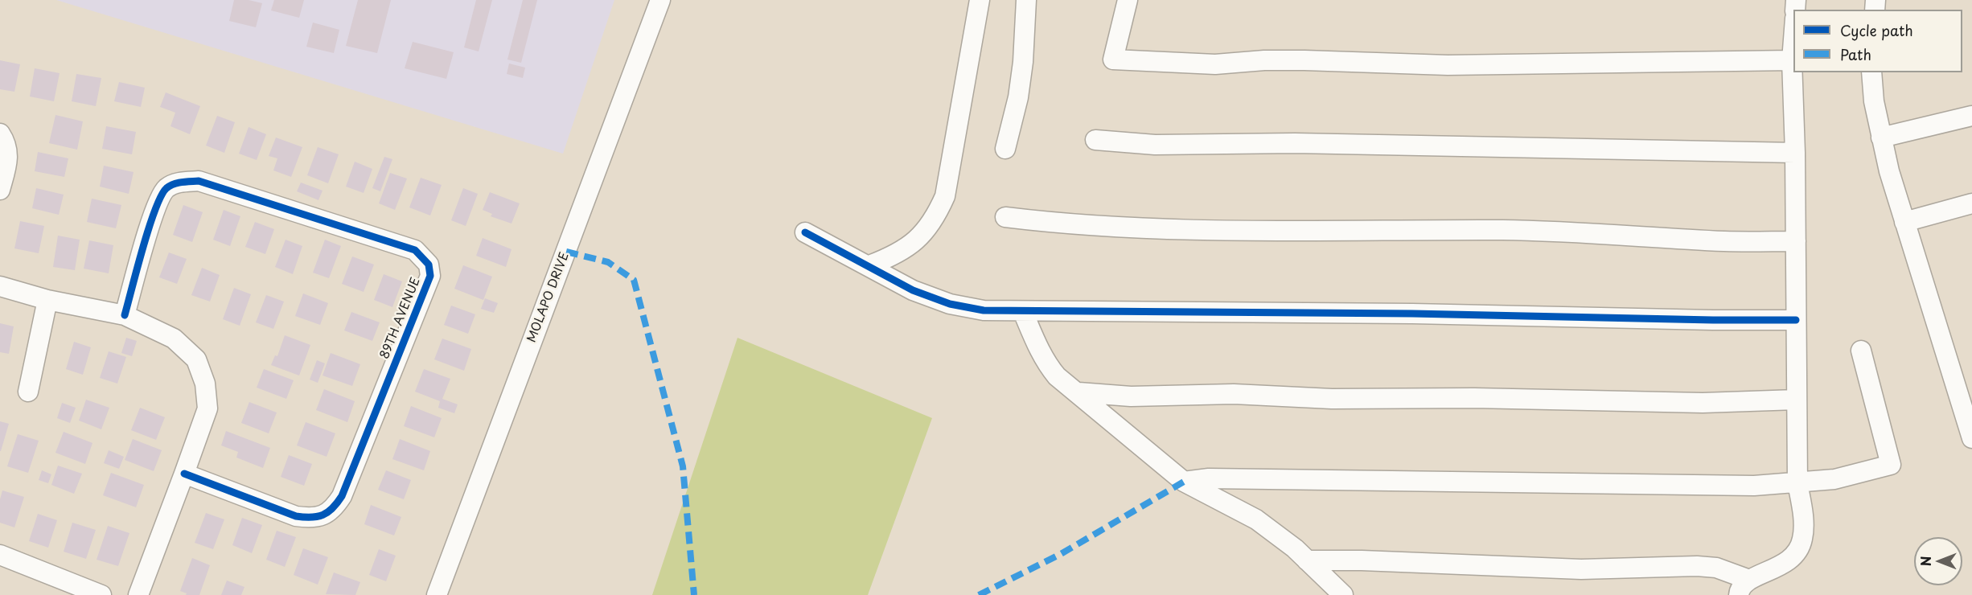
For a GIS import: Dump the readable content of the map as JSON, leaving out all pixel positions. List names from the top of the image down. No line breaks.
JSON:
{"streets":{"street":["MOLAPO DRIVE","89TH AVENUE"]},"legend":["Cycle path","Path"],"north":"left"}
